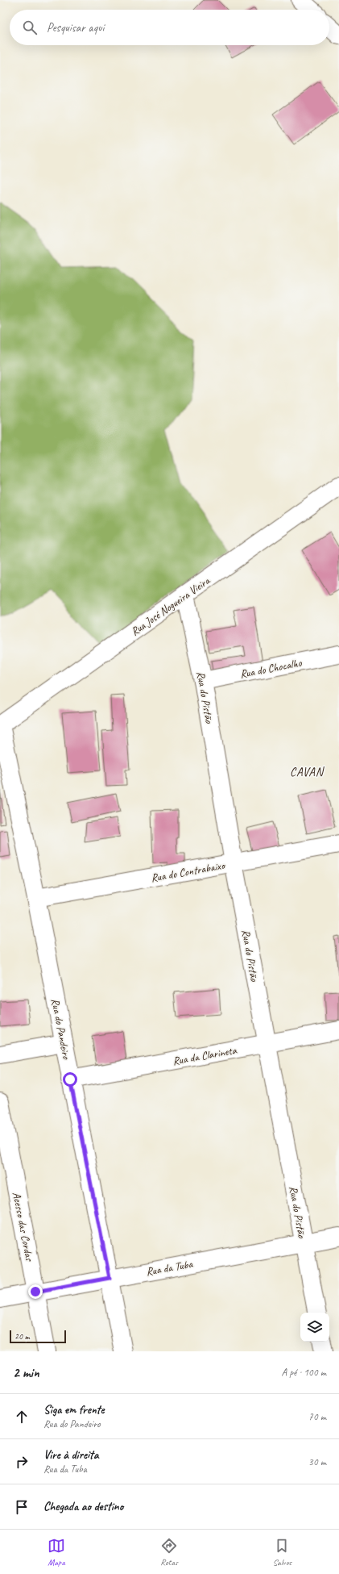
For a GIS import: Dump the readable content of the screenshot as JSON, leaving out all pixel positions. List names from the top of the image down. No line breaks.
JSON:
{"streets":{"street":["Rua José Nogueira Vieira","Rua do Chocalho","Rua do Pistão","Rua do Contrabaixo","Rua do Pandeiro","Rua da Clarineta","Acesso das Cordas","Rua da Tuba"]},"crossings":[["Rua José Nogueira Vieira","Rua do Pistão"],["Rua José Nogueira Vieira","Rua do Pandeiro"],["Rua do Chocalho","Rua do Pistão"],["Rua do Pistão","Rua do Contrabaixo"],["Rua do Pistão","Rua da Clarineta"],["Rua do Pistão","Rua da Tuba"],["Rua do Contrabaixo","Rua do Pandeiro"],["Rua do Pandeiro","Rua da Clarineta"],["Rua do Pandeiro","Rua da Tuba"],["Acesso das Cordas","Rua da Tuba"]],"districts":["CAVAN"],"scale_bar":"20 m","page":{"search":"Pesquisar aqui","scale":"20 m","heading":["2 min","A pé · 100 m"],"list":[["Siga em frente","Rua do Pandeiro","70 m"],["Vire à direita","Rua da Tuba","30 m"],"Chegada ao destino"],"nav":["Mapa","Rotas","Salvos"]}}
